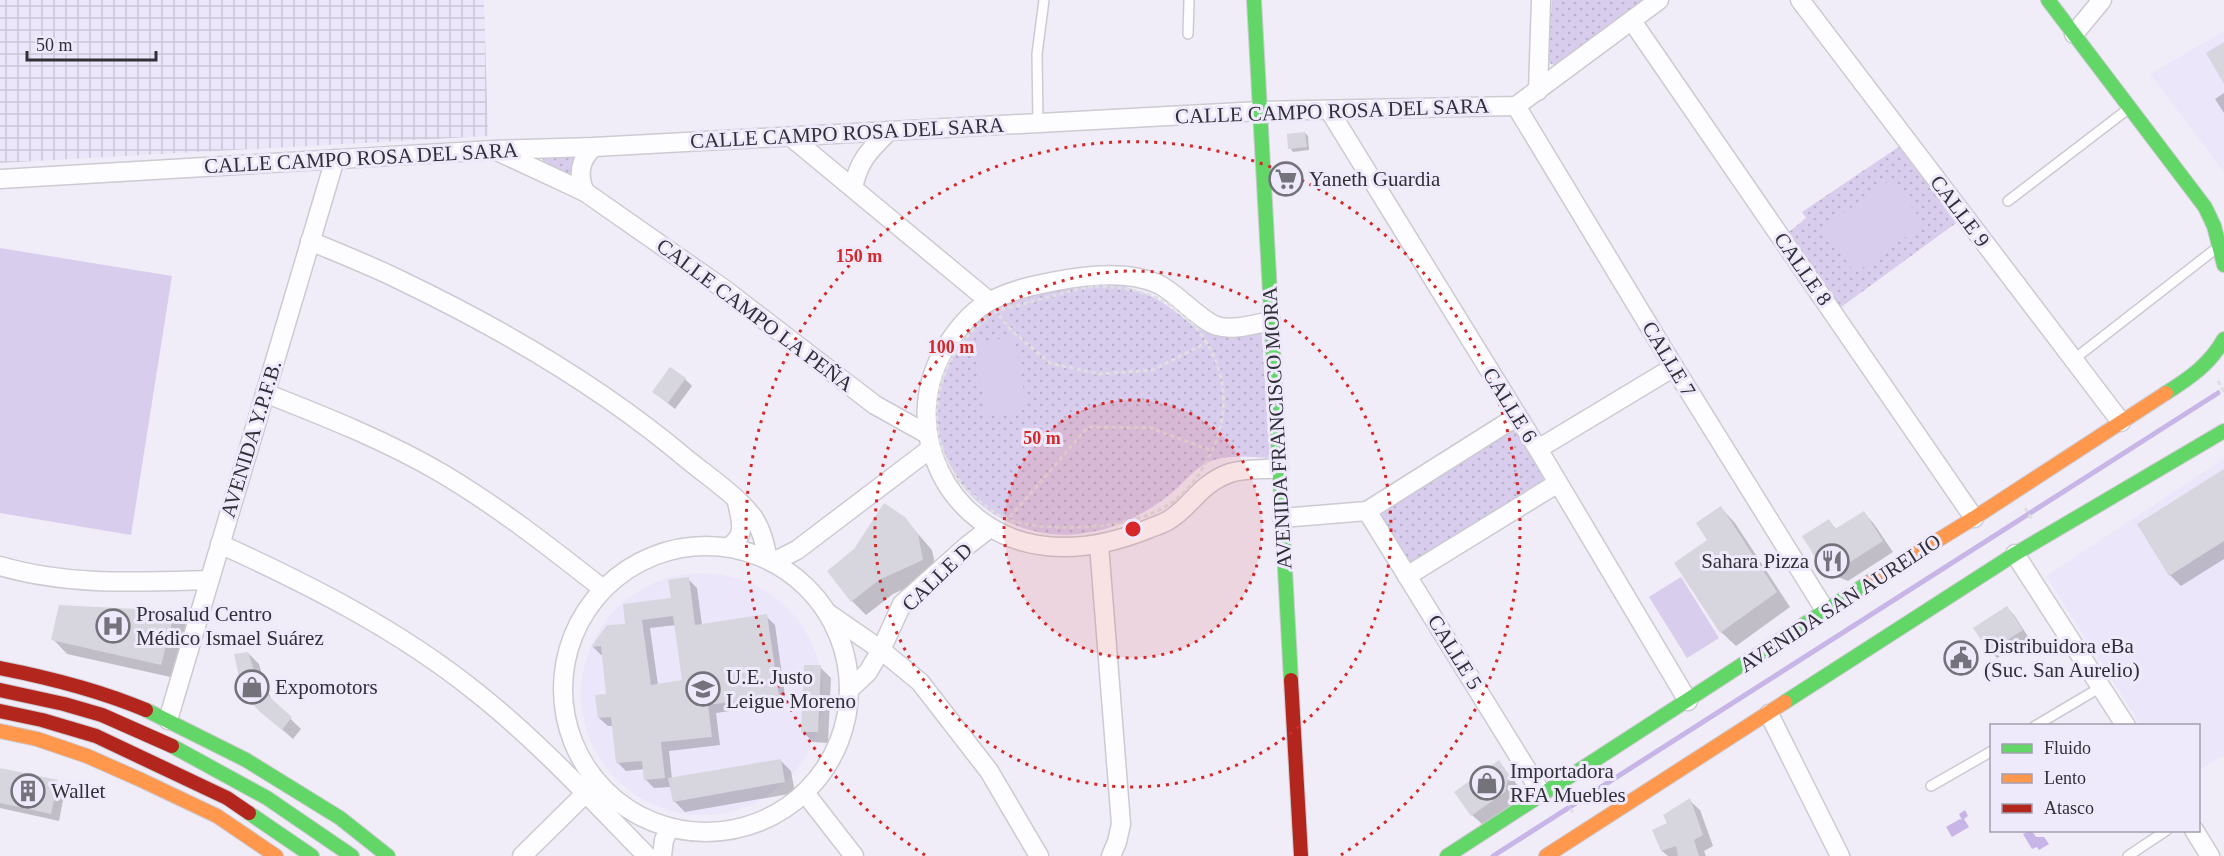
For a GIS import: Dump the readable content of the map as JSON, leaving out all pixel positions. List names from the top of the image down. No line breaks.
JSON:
{"streets":{"main road":["AVENIDA FRANCISCO MORA","AVENIDA SAN AURELIO"],"street":["CALLE CAMPO ROSA DEL SARA","CALLE 9","CALLE 8","CALLE CAMPO LA PEÑA","CALLE 7","CALLE 6","AVENIDA Y.P.F.B.","CALLE D","CALLE 5"]},"crossings":[["CALLE CAMPO ROSA DEL SARA","CALLE 8"],["CALLE CAMPO ROSA DEL SARA","CALLE CAMPO LA PEÑA"],["CALLE CAMPO ROSA DEL SARA","CALLE 7"],["CALLE CAMPO ROSA DEL SARA","CALLE 6"],["CALLE CAMPO ROSA DEL SARA","AVENIDA FRANCISCO MORA"],["CALLE CAMPO ROSA DEL SARA","AVENIDA Y.P.F.B."],["CALLE 9","AVENIDA SAN AURELIO"],["CALLE 8","AVENIDA SAN AURELIO"],["CALLE 7","AVENIDA SAN AURELIO"],["CALLE 6","AVENIDA SAN AURELIO"],["AVENIDA SAN AURELIO","CALLE 5"]],"places":{"supermarket":["Yaneth Guardia"],"restaurant":["Sahara Pizza"],"hospital":["Prosalud Centro Médico Ismael Suárez"],"public building":["Distribuidora eBa (Suc. San Aurelio)"],"shop":["Expomotors","Importadora RFA Muebles"],"school or university":["U.E. Justo Leigue Moreno"],"building":["Wallet"]},"legend":["Fluido","Lento","Atasco"],"scale_bar":"50 m","rings":["150 m","100 m","50 m"]}
